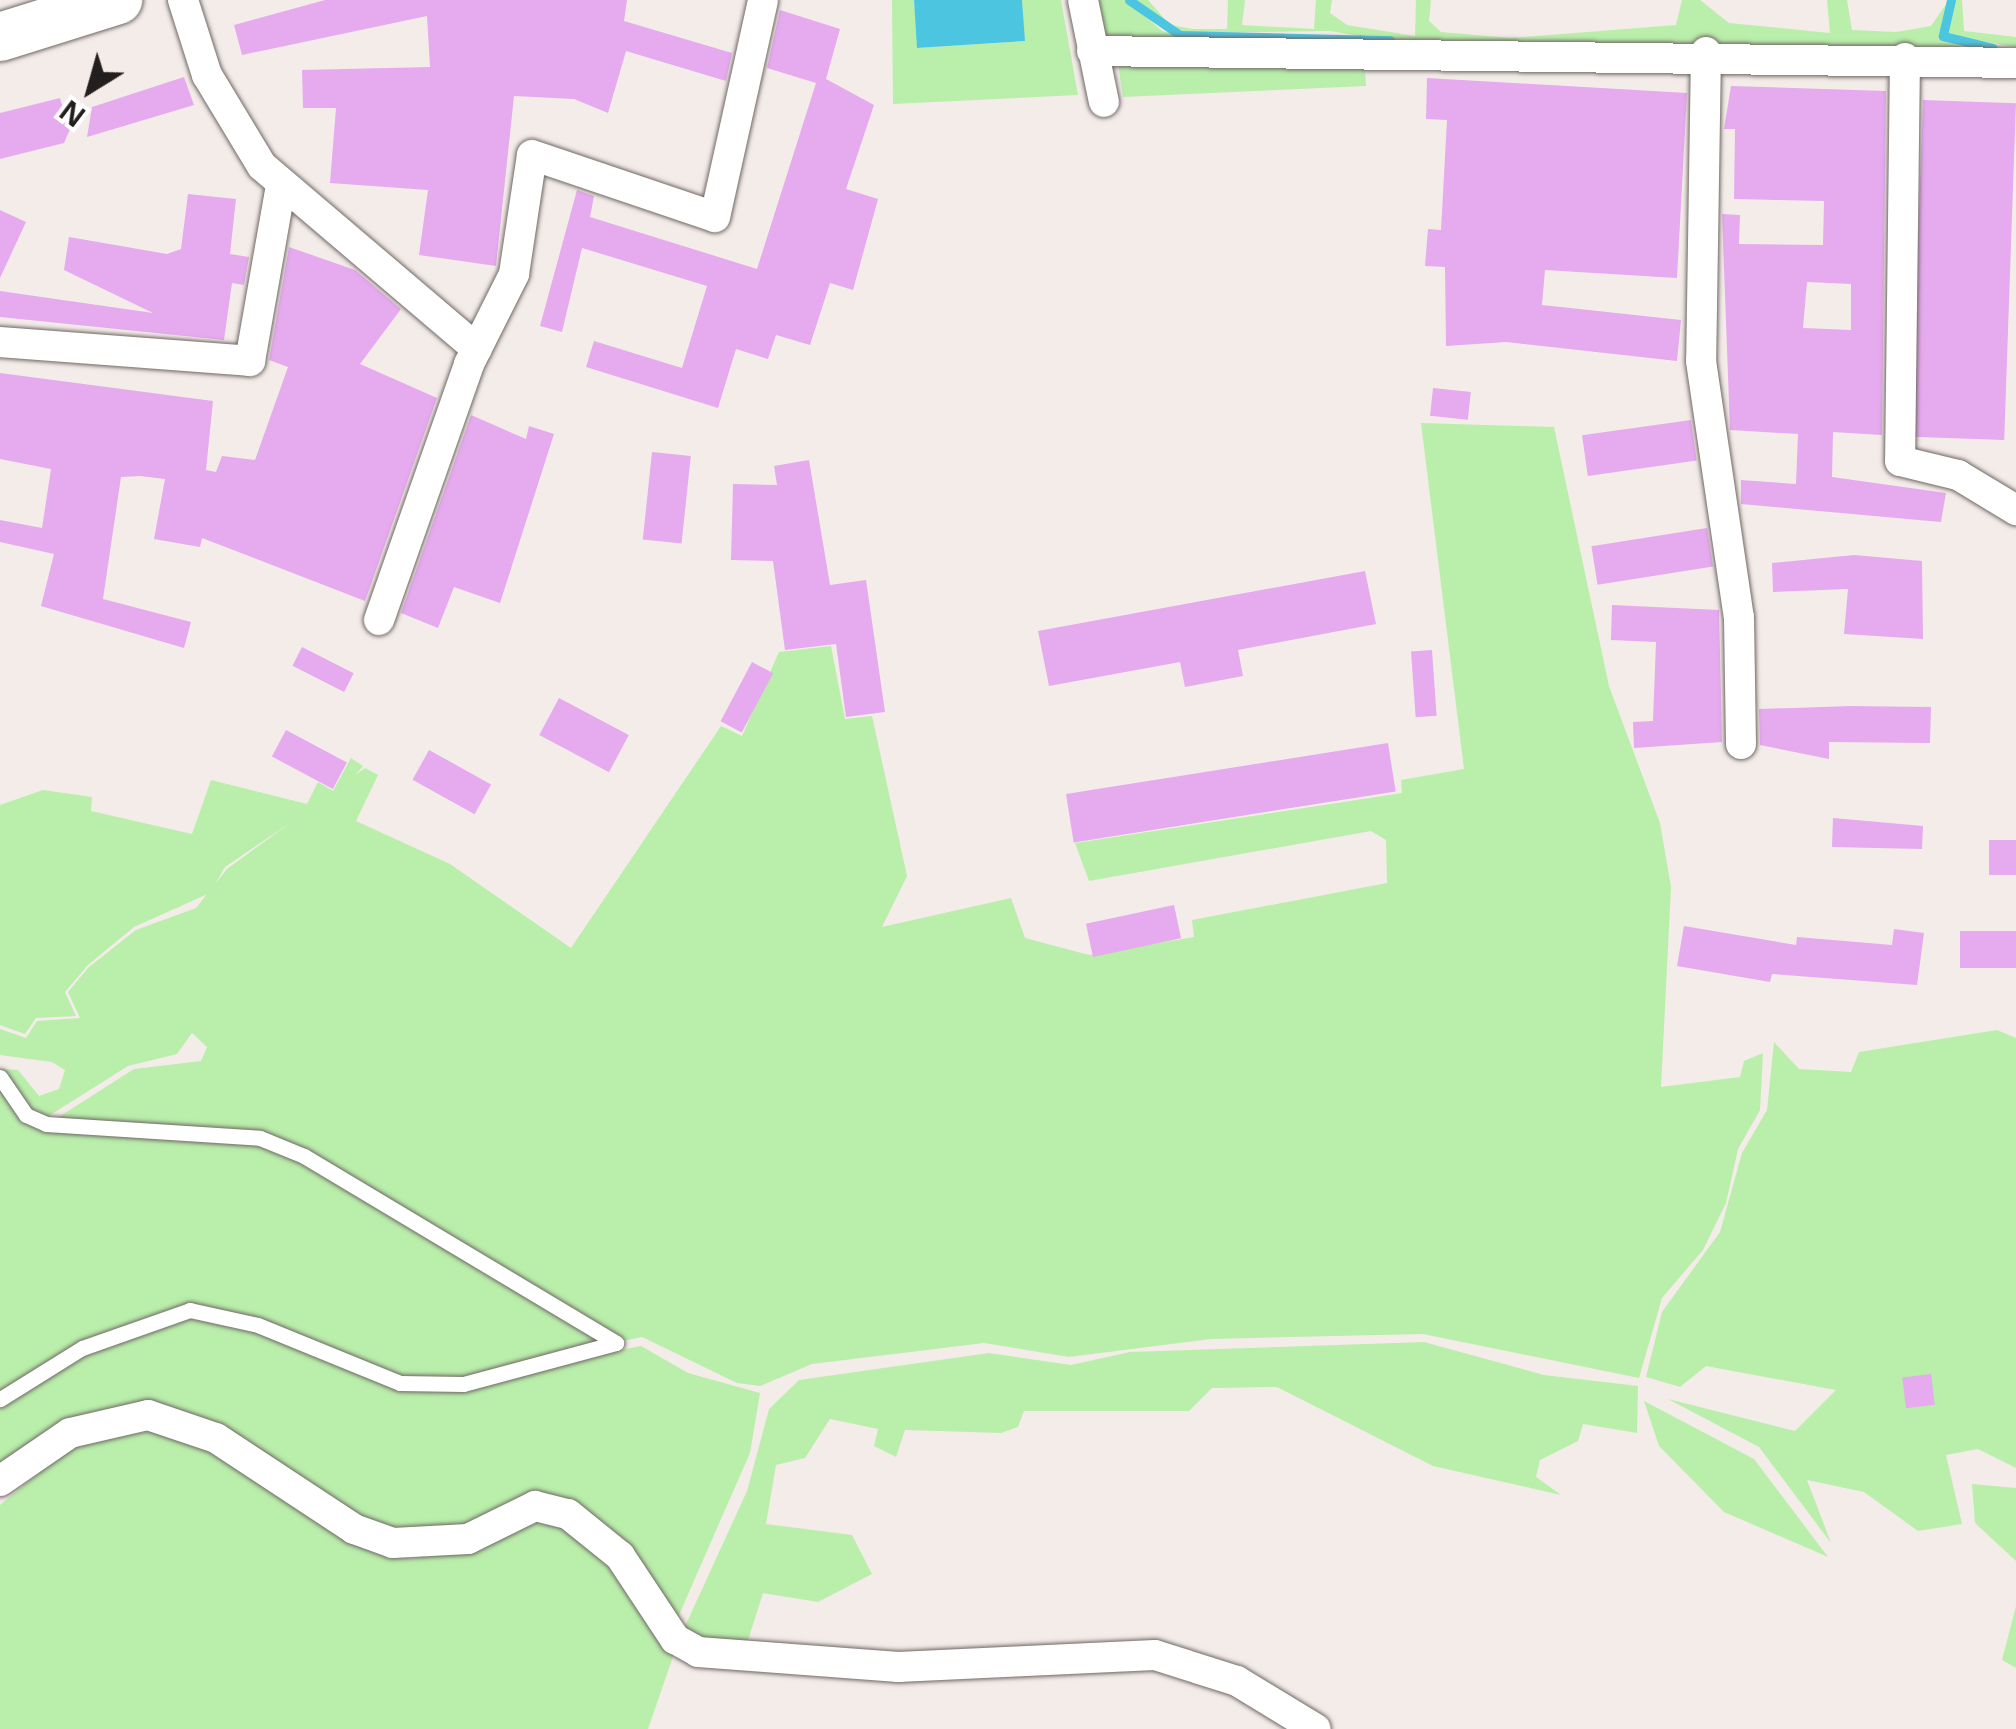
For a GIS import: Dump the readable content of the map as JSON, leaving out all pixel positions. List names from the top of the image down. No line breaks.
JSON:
{"north":"bottom left"}
